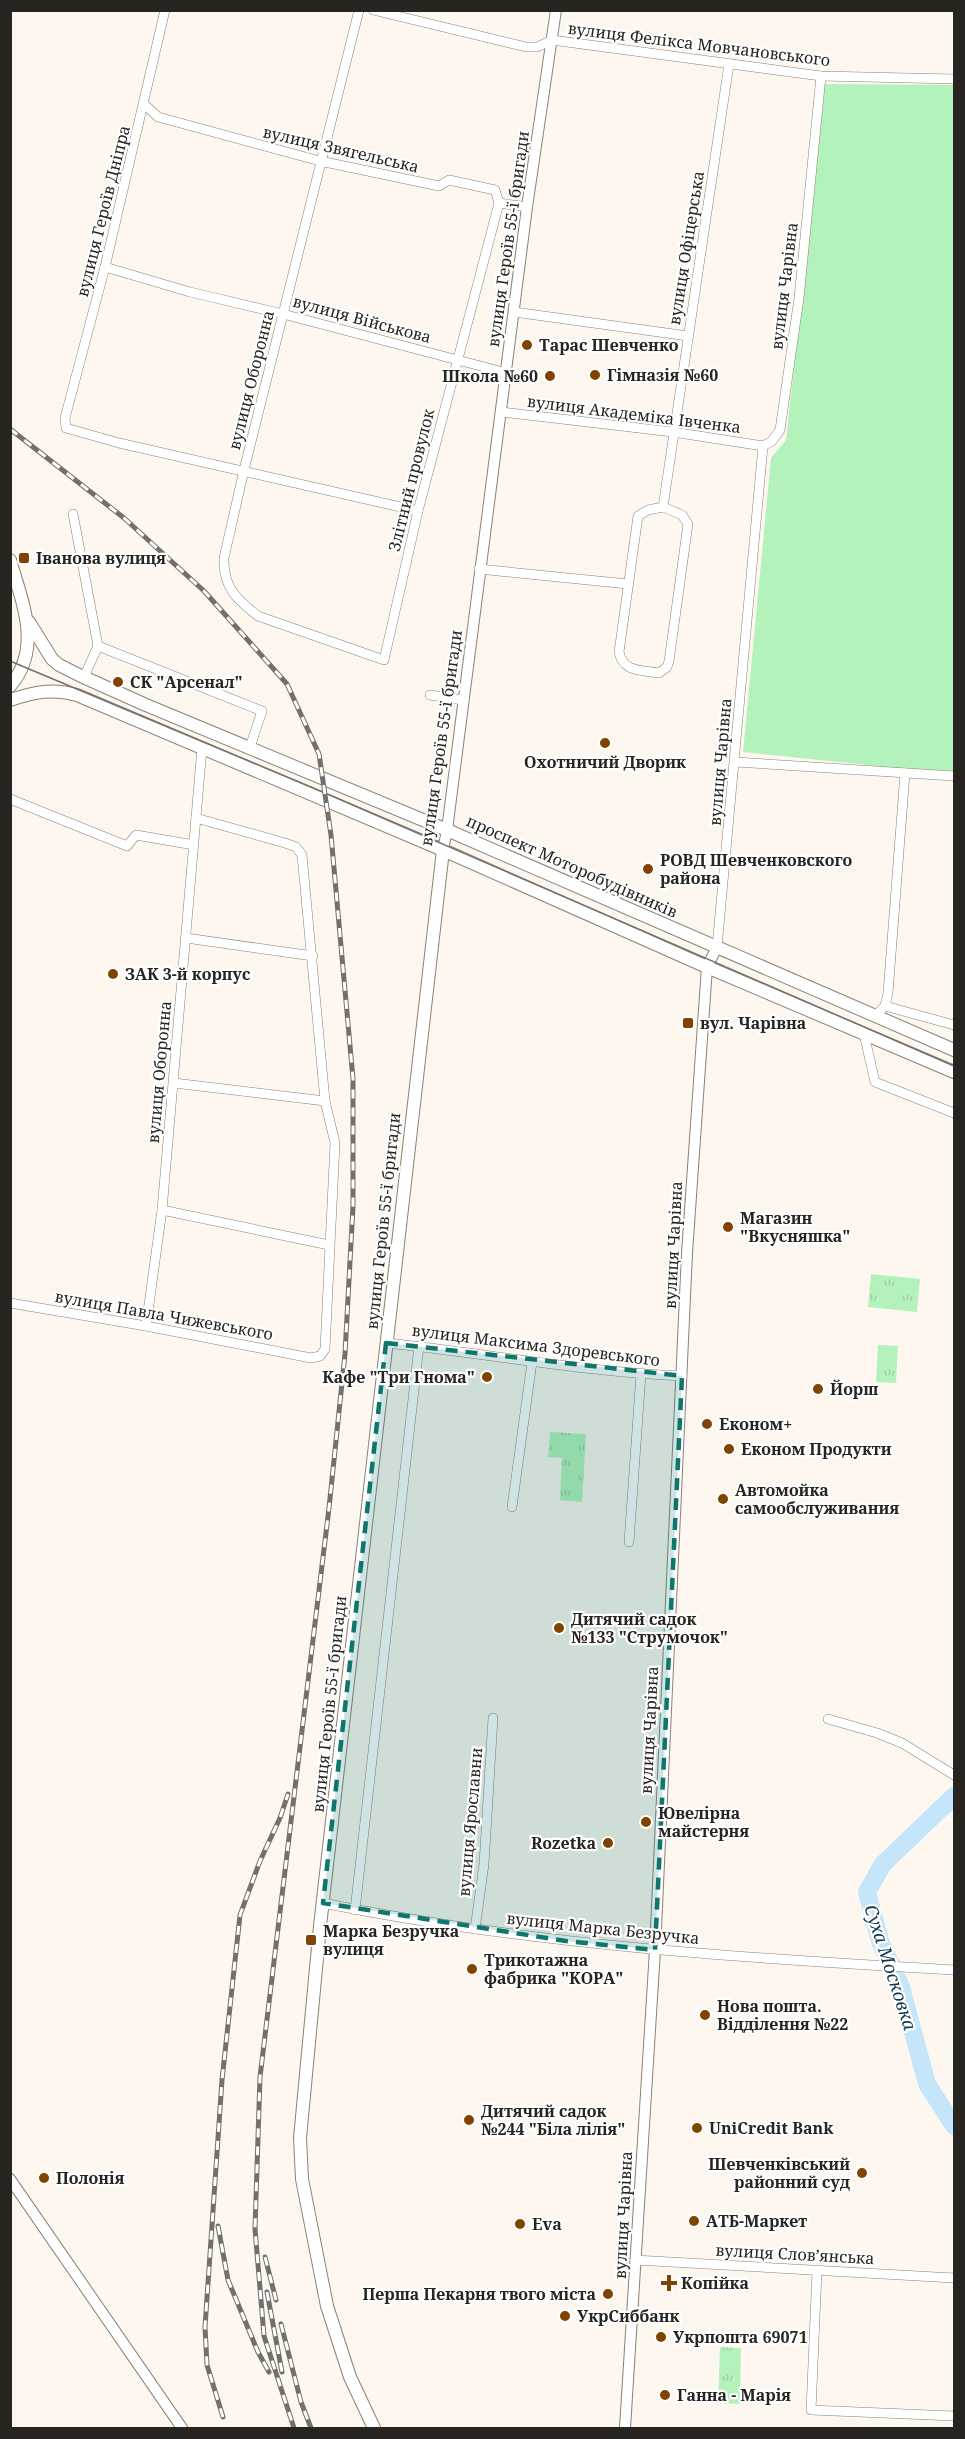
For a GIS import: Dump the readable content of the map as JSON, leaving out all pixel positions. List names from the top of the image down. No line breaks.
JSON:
{"streets":{"main road":["вулиця Героїв 55-ї бригади","проспект Моторобудівників"],"street":["вулиця Фелікса Мовчановського","вулиця Звягельська","вулиця Героїв Дніпра","вулиця Офіцерська","вулиця Чарівна","вулиця Військова","вулиця Оборонна","вулиця Академіка Івченка","Злітний провулок","вулиця Павла Чижевського","вулиця Максима Здоревського","вулиця Ярославни","вулиця Марка Безручка","вулиця Слов’янська"]},"crossings":[["вулиця Фелікса Мовчановського","вулиця Героїв 55-ї бригади"],["вулиця Фелікса Мовчановського","вулиця Офіцерська"],["вулиця Фелікса Мовчановського","вулиця Чарівна"],["вулиця Звягельська","вулиця Героїв Дніпра"],["вулиця Звягельська","вулиця Оборонна"],["вулиця Звягельська","Злітний провулок"],["вулиця Героїв Дніпра","вулиця Військова"],["вулиця Героїв Дніпра","вулиця Оборонна"],["вулиця Героїв 55-ї бригади","вулиця Військова"],["вулиця Героїв 55-ї бригади","вулиця Академіка Івченка"],["вулиця Героїв 55-ї бригади","проспект Моторобудівників"],["вулиця Героїв 55-ї бригади","вулиця Максима Здоревського"],["вулиця Героїв 55-ї бригади","вулиця Марка Безручка"],["вулиця Офіцерська","вулиця Академіка Івченка"],["вулиця Чарівна","вулиця Академіка Івченка"],["вулиця Чарівна","проспект Моторобудівників"],["вулиця Чарівна","вулиця Максима Здоревського"],["вулиця Чарівна","вулиця Марка Безручка"],["вулиця Чарівна","вулиця Слов’янська"],["вулиця Військова","вулиця Оборонна"],["вулиця Військова","Злітний провулок"],["вулиця Оборонна","Злітний провулок"],["вулиця Оборонна","вулиця Павла Чижевського"],["вулиця Ярославни","вулиця Марка Безручка"]],"water":["Суха Московка"],"places":{"other":["Тарас Шевченко","Гімназія №60","Школа №60","СК \"Арсенал\"","Охотничий Дворик","РОВД Шевченковского района","ЗАК 3-й корпус","Магазин \"Вкусняшка\"","Кафе \"Три Гнома\"","Йорш","Економ+","Економ Продукти","Автомойка самообслуживания","Дитячий садок №133 \"Струмочок\"","Ювелірна майстерня","Rozetka","Трикотажна фабрика \"КОРА\"","Нова пошта. Відділення №22","Дитячий садок №244 \"Біла лілія\"","UniCredit Bank","Шевченківський районний суд","Полонія","АТБ-Маркет","Eva","Перша Пекарня твого міста","УкрСиббанк","Укрпошта 69071","Ганна - Марія"],"transit":["Іванова вулиця","вул. Чарівна","Марка Безручка вулиця"],"health":["Копійка"]}}
